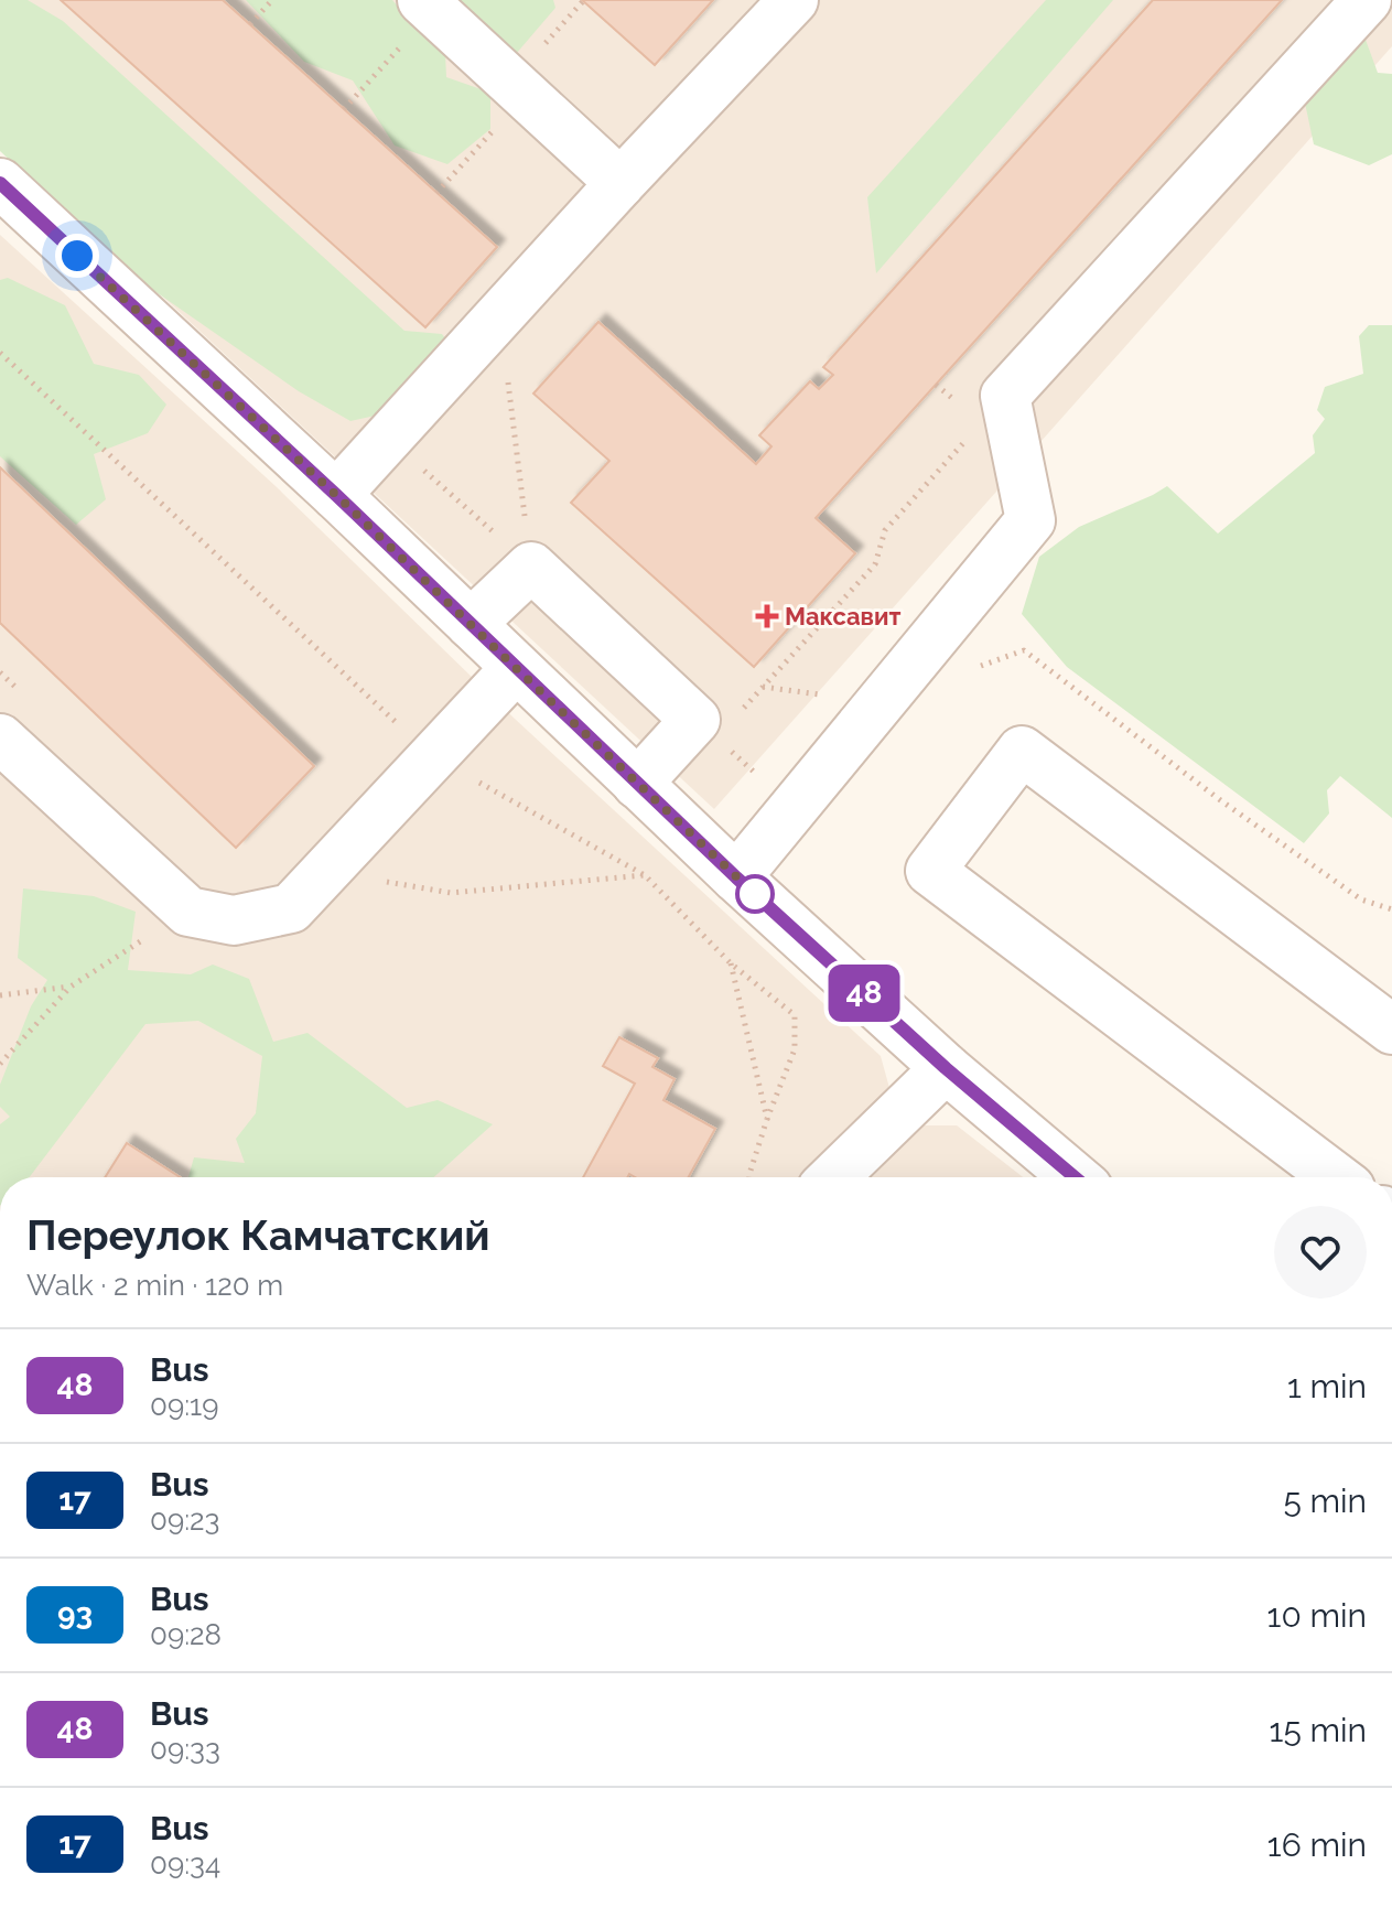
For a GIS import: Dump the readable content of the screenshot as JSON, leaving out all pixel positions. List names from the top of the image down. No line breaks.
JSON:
{"places":{"health":["Максавит"]},"lines":["bus line 48"],"page":{"on_map":"48","heading":["Переулок Камчатский","Walk · 2 min · 120 m"],"list":[{"mark":"48","name":"Bus","note":"09:19","value":"1 min"},{"mark":"17","name":"Bus","note":"09:23","value":"5 min"},{"mark":"93","name":"Bus","note":"09:28","value":"10 min"},{"mark":"48","name":"Bus","note":"09:33","value":"15 min"},{"mark":"17","name":"Bus","note":"09:34","value":"16 min"}]}}
